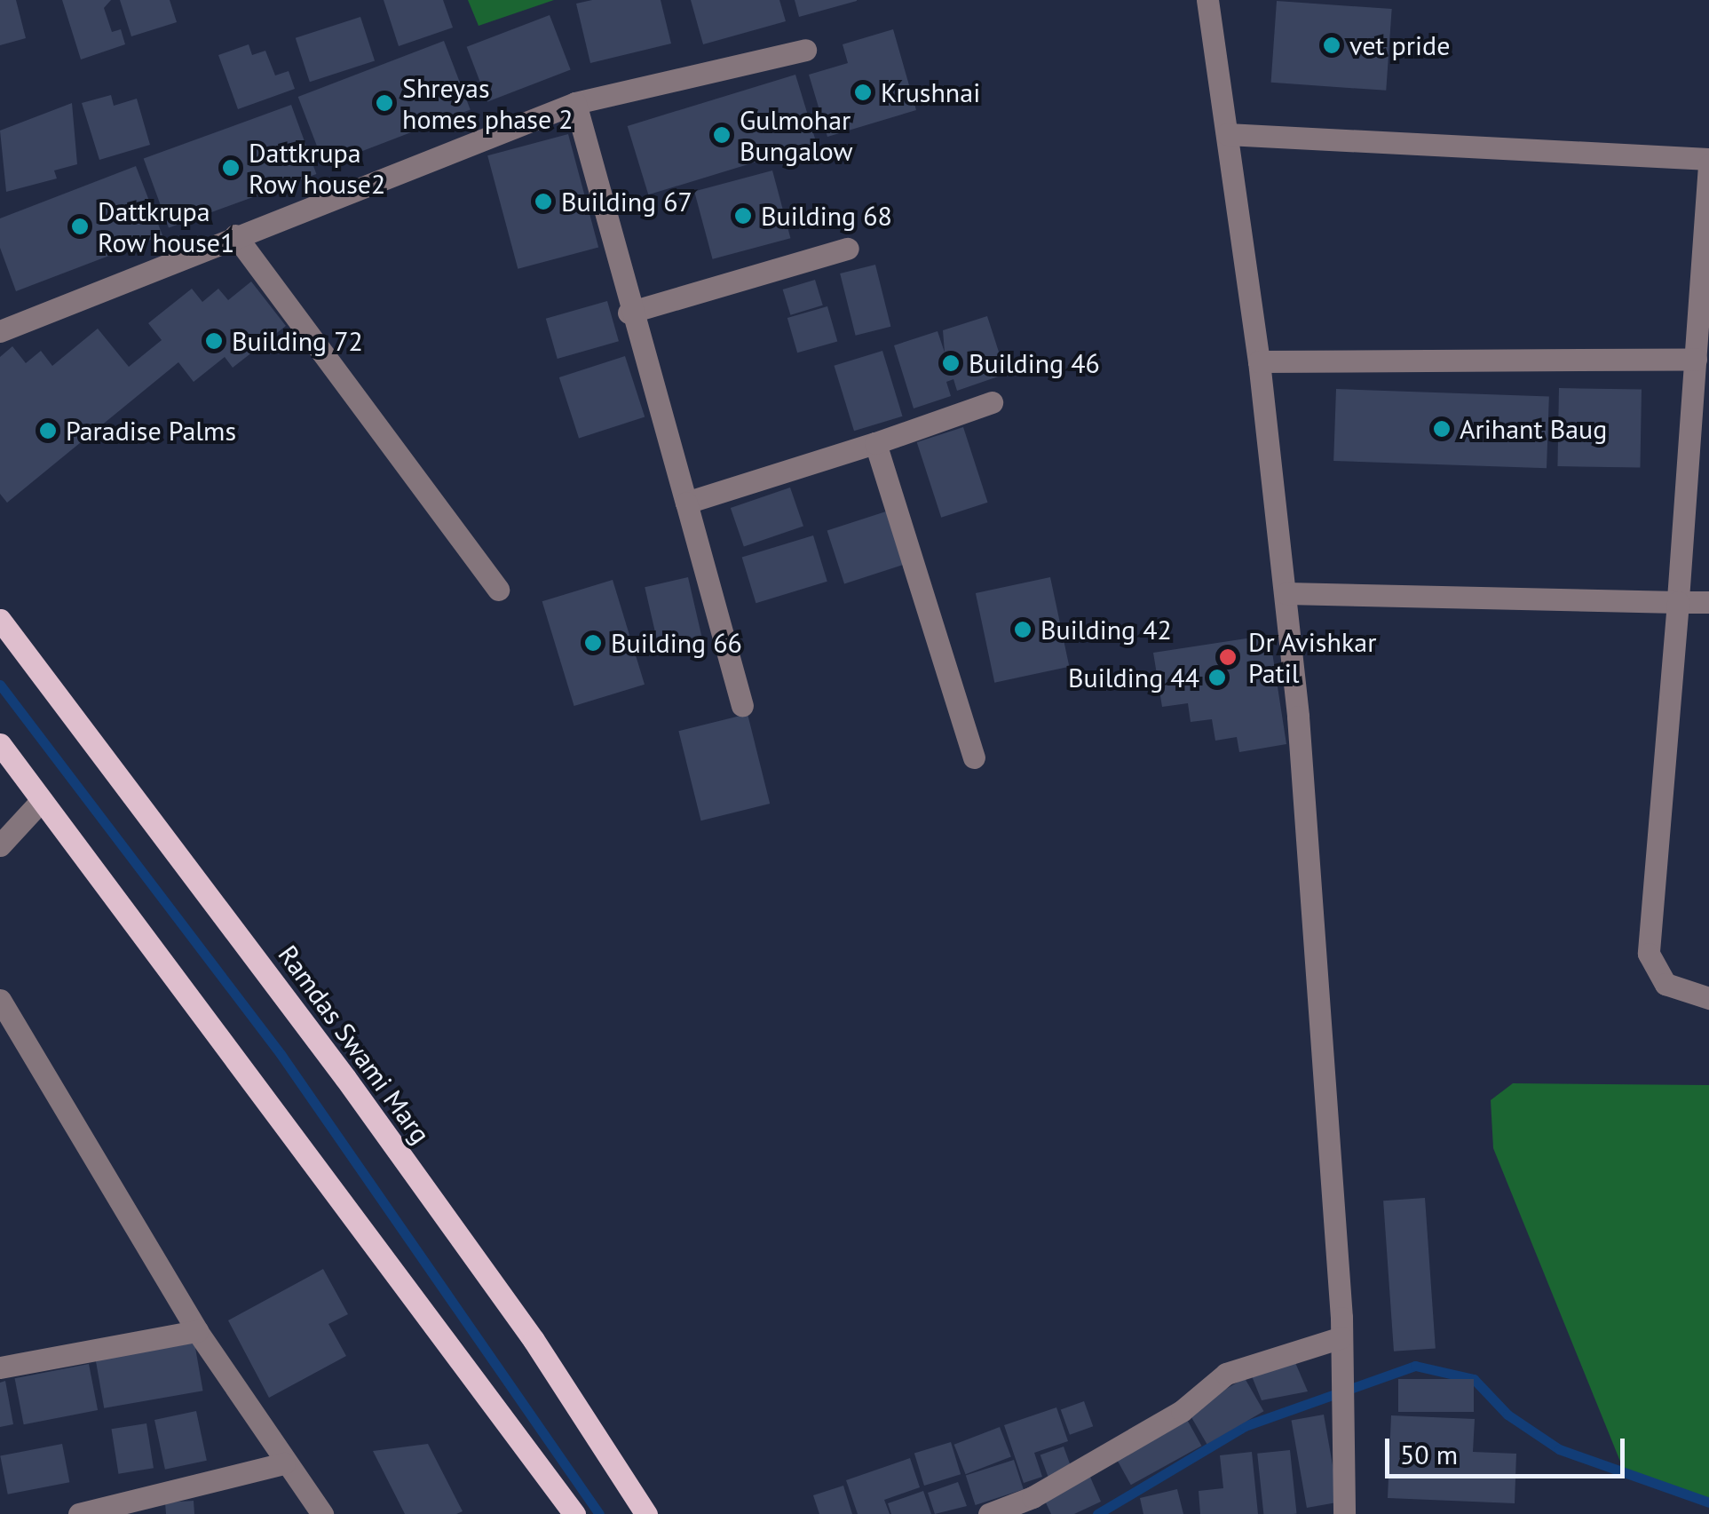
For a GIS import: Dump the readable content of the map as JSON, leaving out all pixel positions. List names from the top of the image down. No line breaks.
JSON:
{"streets":{"main road":["Ramdas Swami Marg"]},"places":["vet pride","Krushnai","Shreyas homes phase 2","Gulmohar Bungalow","Dattkrupa Row house2","Building 67","Building 68","Dattkrupa Row house1","Building 72","Building 46","Arihant Baug","Paradise Palms","Building 42","Building 66","Dr Avishkar Patil","Building 44"],"scale_bar":"50 m"}
